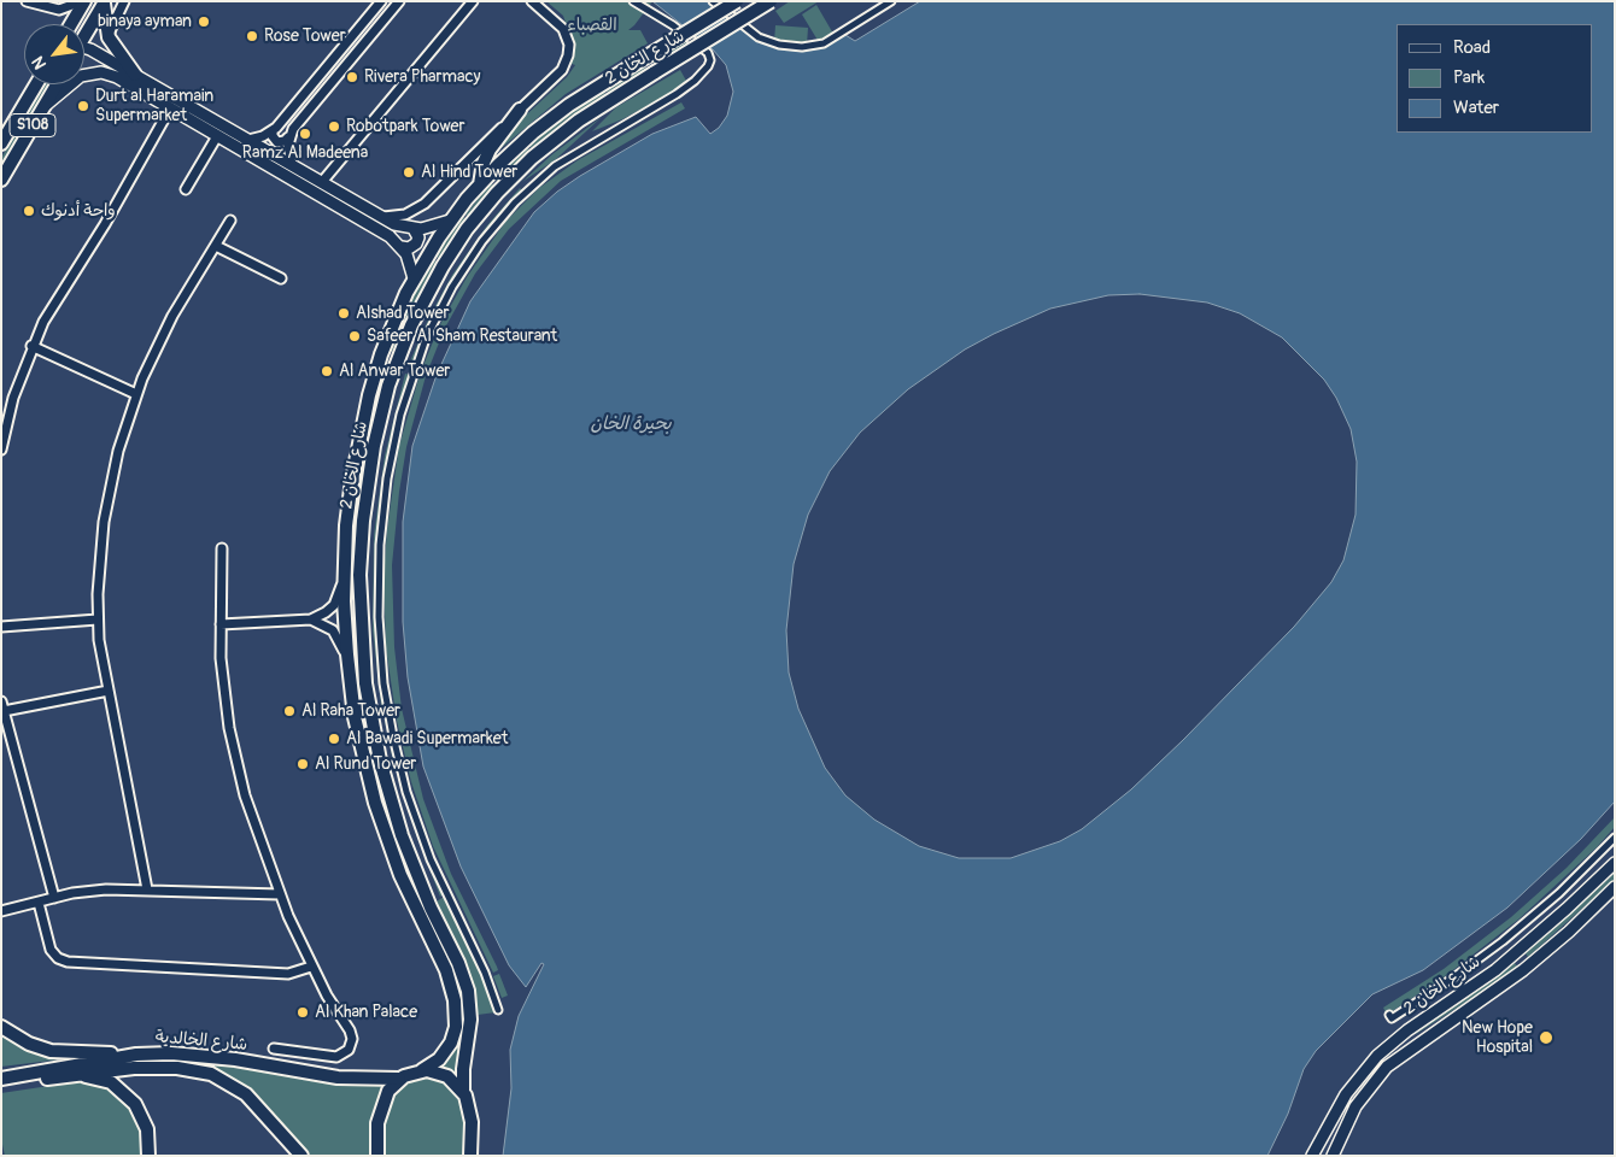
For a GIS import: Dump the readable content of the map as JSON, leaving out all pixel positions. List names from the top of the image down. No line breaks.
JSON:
{"streets":{"main road":["شارع الخان 2","S108","شارع الخالدية"]},"crossings":[["شارع الخان 2","شارع الخالدية"]],"water":["بحيرة الخان"],"parks":["القصباء"],"places":["binaya ayman","Rose Tower","Rivera Pharmacy","Durt al Haramain Supermarket","Robotpark Tower","Ramz Al Madeena","Al Hind Tower","واحة أدنوك","Alshad Tower","Safeer Al Sham Restaurant","Al Anwar Tower","Al Raha Tower","Al Bawadi Supermarket","Al Rund Tower","Al Khan Palace","New Hope Hospital"],"legend":["Road","Park","Water"],"north":"bottom left"}
